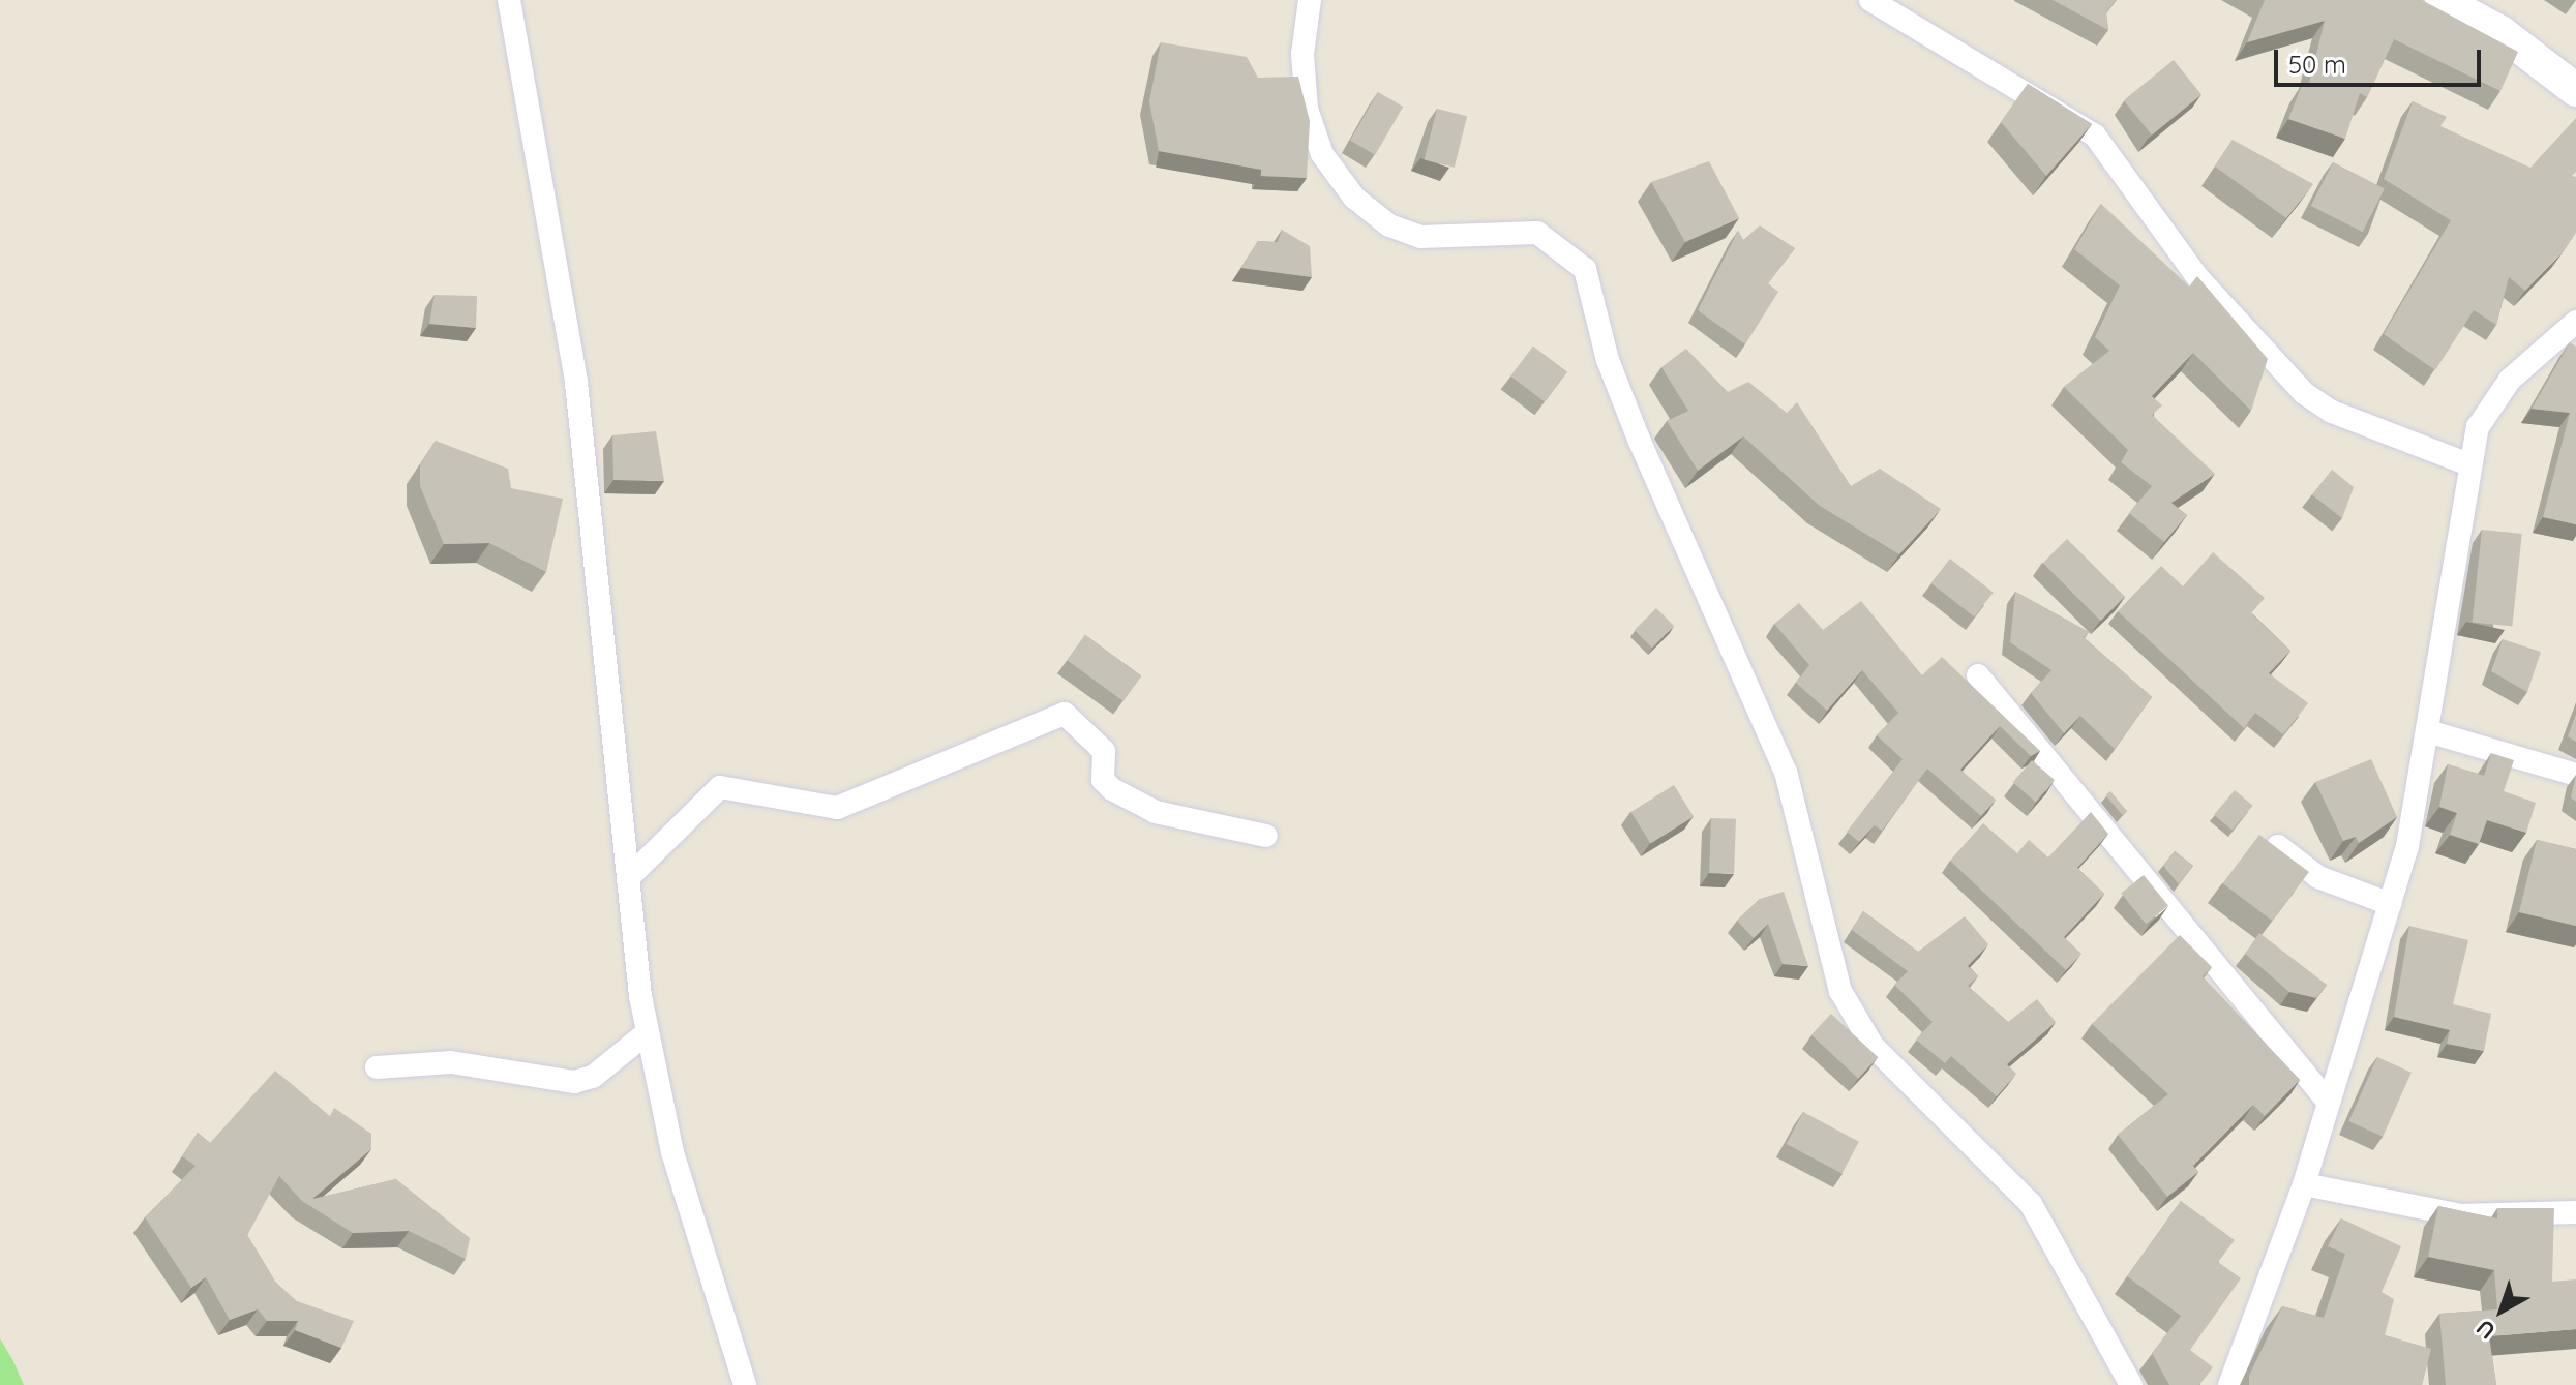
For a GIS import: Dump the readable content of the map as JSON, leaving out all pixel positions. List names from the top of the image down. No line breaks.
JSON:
{"scale_bar":"50 m","north":"bottom left"}
